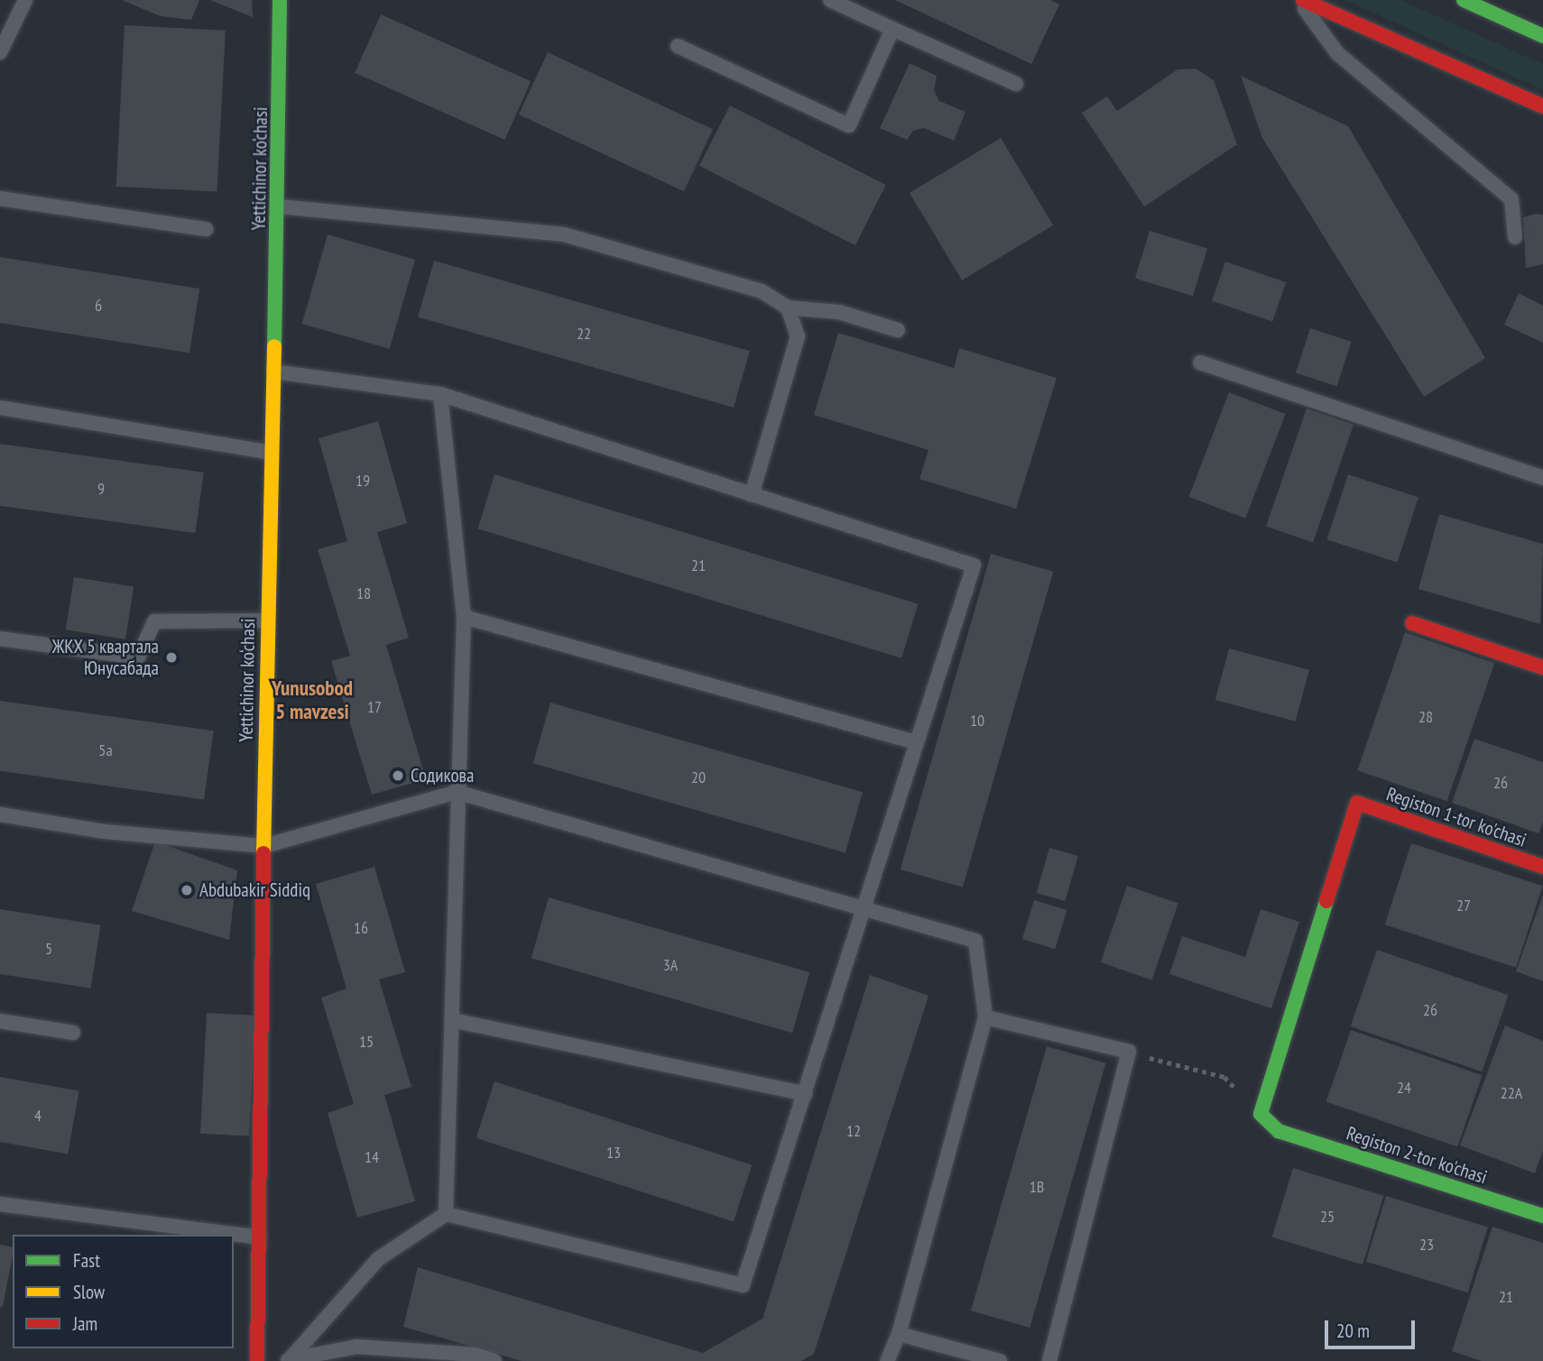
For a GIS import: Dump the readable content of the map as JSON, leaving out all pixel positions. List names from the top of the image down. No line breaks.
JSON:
{"streets":{"street":["Yettichinor ko‘chasi","Registon 1-tor ko'chasi","Registon 2-tor ko'chasi"]},"crossings":[["Registon 1-tor ko'chasi","Registon 2-tor ko'chasi"]],"districts":["Yunusobod 5 mavzesi"],"places":["ЖКХ 5 квартала Юнусабада","Содикова","Abdubakir Siddiq"],"house_numbers":["6","22","19","9","21","18","17","28","10","5а","20","26","27","16","5","3А","26","15","24","22A","4","12","13","14","1В","25","23","21"],"legend":["Fast","Slow","Jam"],"scale_bar":"20 m"}
